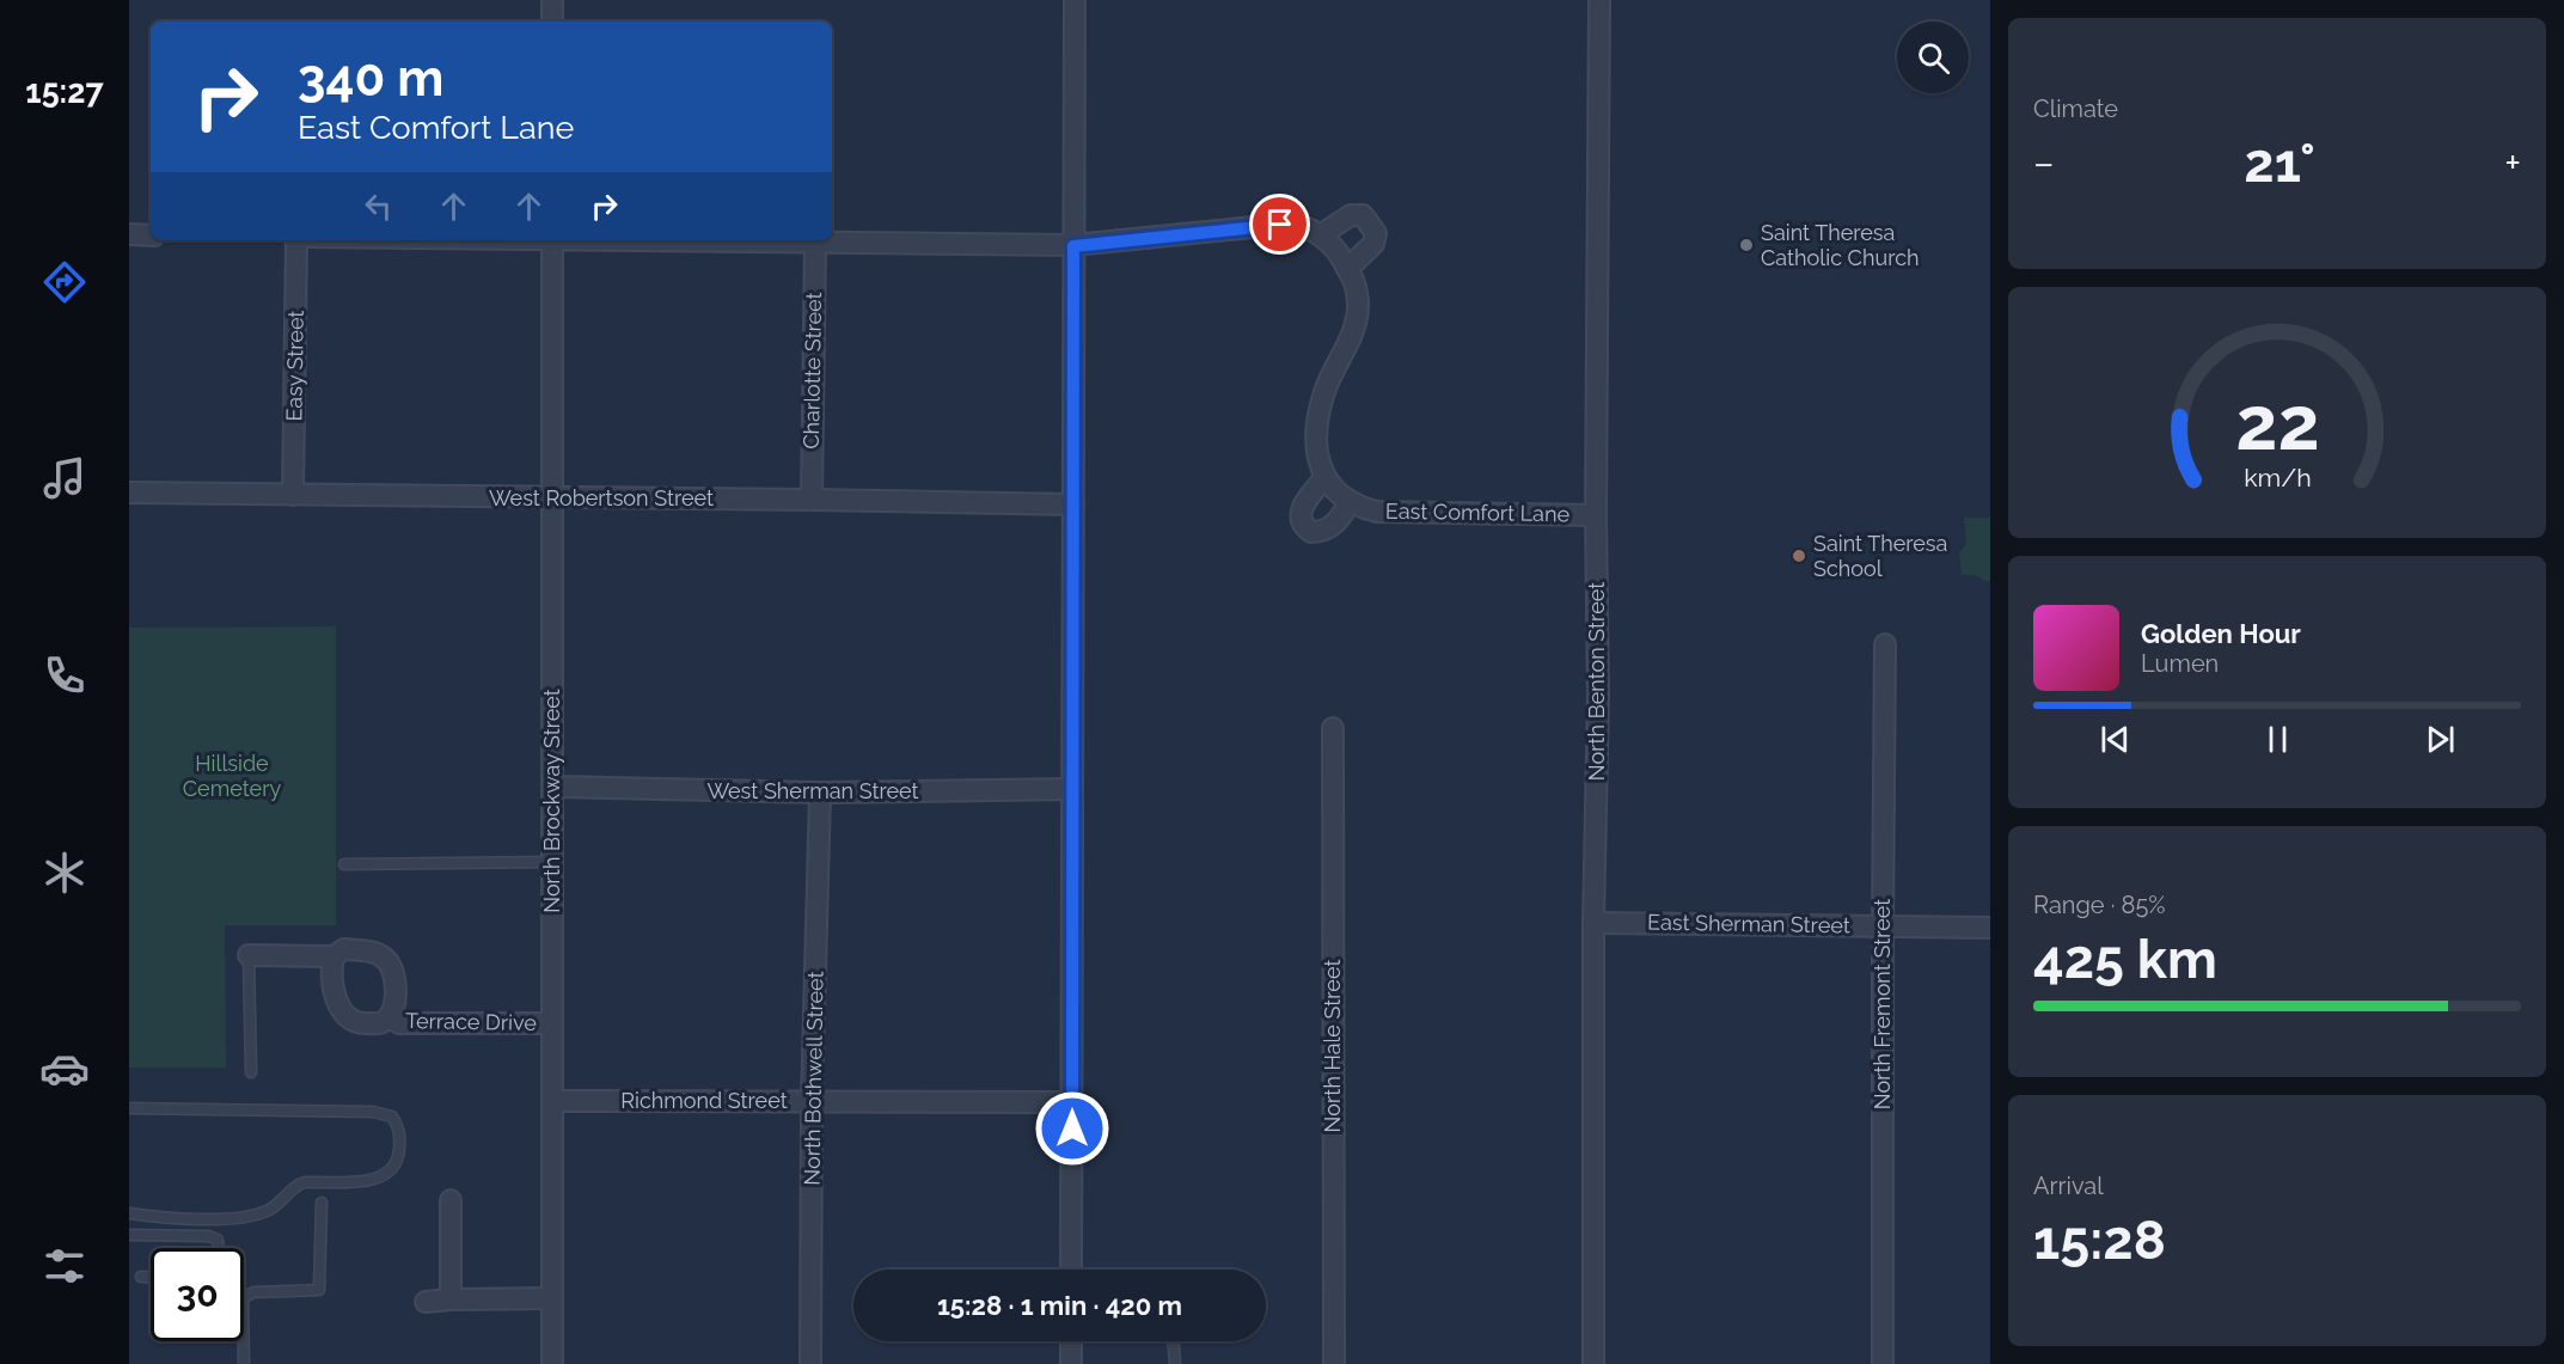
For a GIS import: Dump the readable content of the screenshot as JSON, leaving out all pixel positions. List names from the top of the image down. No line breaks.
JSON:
{"streets":{"street":["Easy Street","Charlotte Street","West Robertson Street","East Comfort Lane","North Benton Street","West Sherman Street","North Brockway Street","East Sherman Street","North Fremont Street","Terrace Drive","North Hale Street","North Bothwell Street","Richmond Street"]},"crossings":[["Easy Street","West Robertson Street"],["Charlotte Street","West Robertson Street"],["West Robertson Street","North Brockway Street"],["East Comfort Lane","North Benton Street"],["North Benton Street","East Sherman Street"],["West Sherman Street","North Brockway Street"],["West Sherman Street","North Bothwell Street"],["North Brockway Street","Terrace Drive"],["North Brockway Street","Richmond Street"],["East Sherman Street","North Fremont Street"],["North Bothwell Street","Richmond Street"]],"parks":["Hillside Cemetery"],"places":["Saint Theresa Catholic Church","Saint Theresa School"],"page":{"tabs":"15:27","tile":["Climate",["Range · 85%","425 km"],["Arrival","15:28"]],"turn":["340 m","East Comfort Lane"],"heat":["−","21°","+"],"song":["Golden Hour","Lumen"],"limit":"30","trip":"15:28 · 1 min · 420 m","gauge":["22","km/h"]}}
